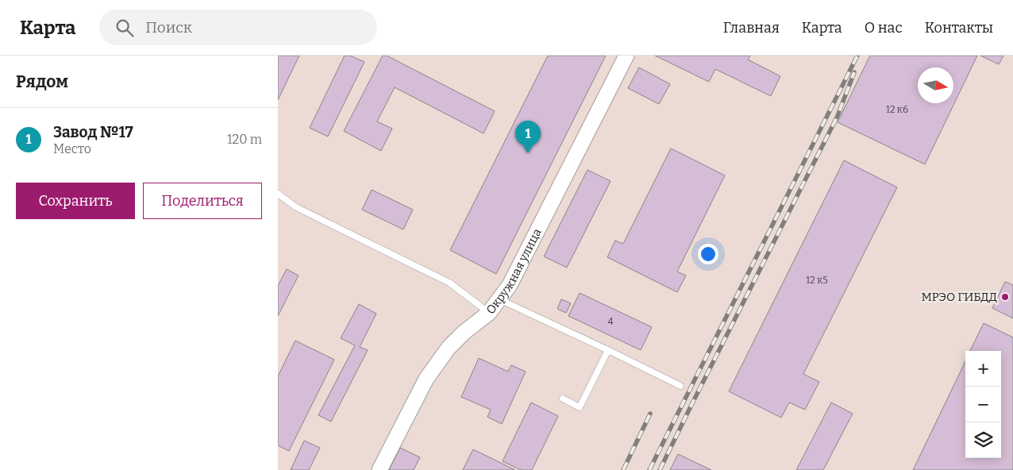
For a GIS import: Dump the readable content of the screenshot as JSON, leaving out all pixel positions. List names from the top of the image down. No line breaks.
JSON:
{"streets":{"street":["Окружная улица"]},"places":["МРЭО ГИБДД"],"house_numbers":["12 к6","12 к5","4"],"north":"right","page":{"header":"Карта","search":"Поиск","nav":["Главная","Карта","О нас","Контакты"],"heading":"Рядом","list":[{"mark":"1","name":"Завод №17","note":"Место","value":"120 m"}],"pins":"1","buttons":["Сохранить","Поделиться"],"map_buttons":["+","−"]}}
